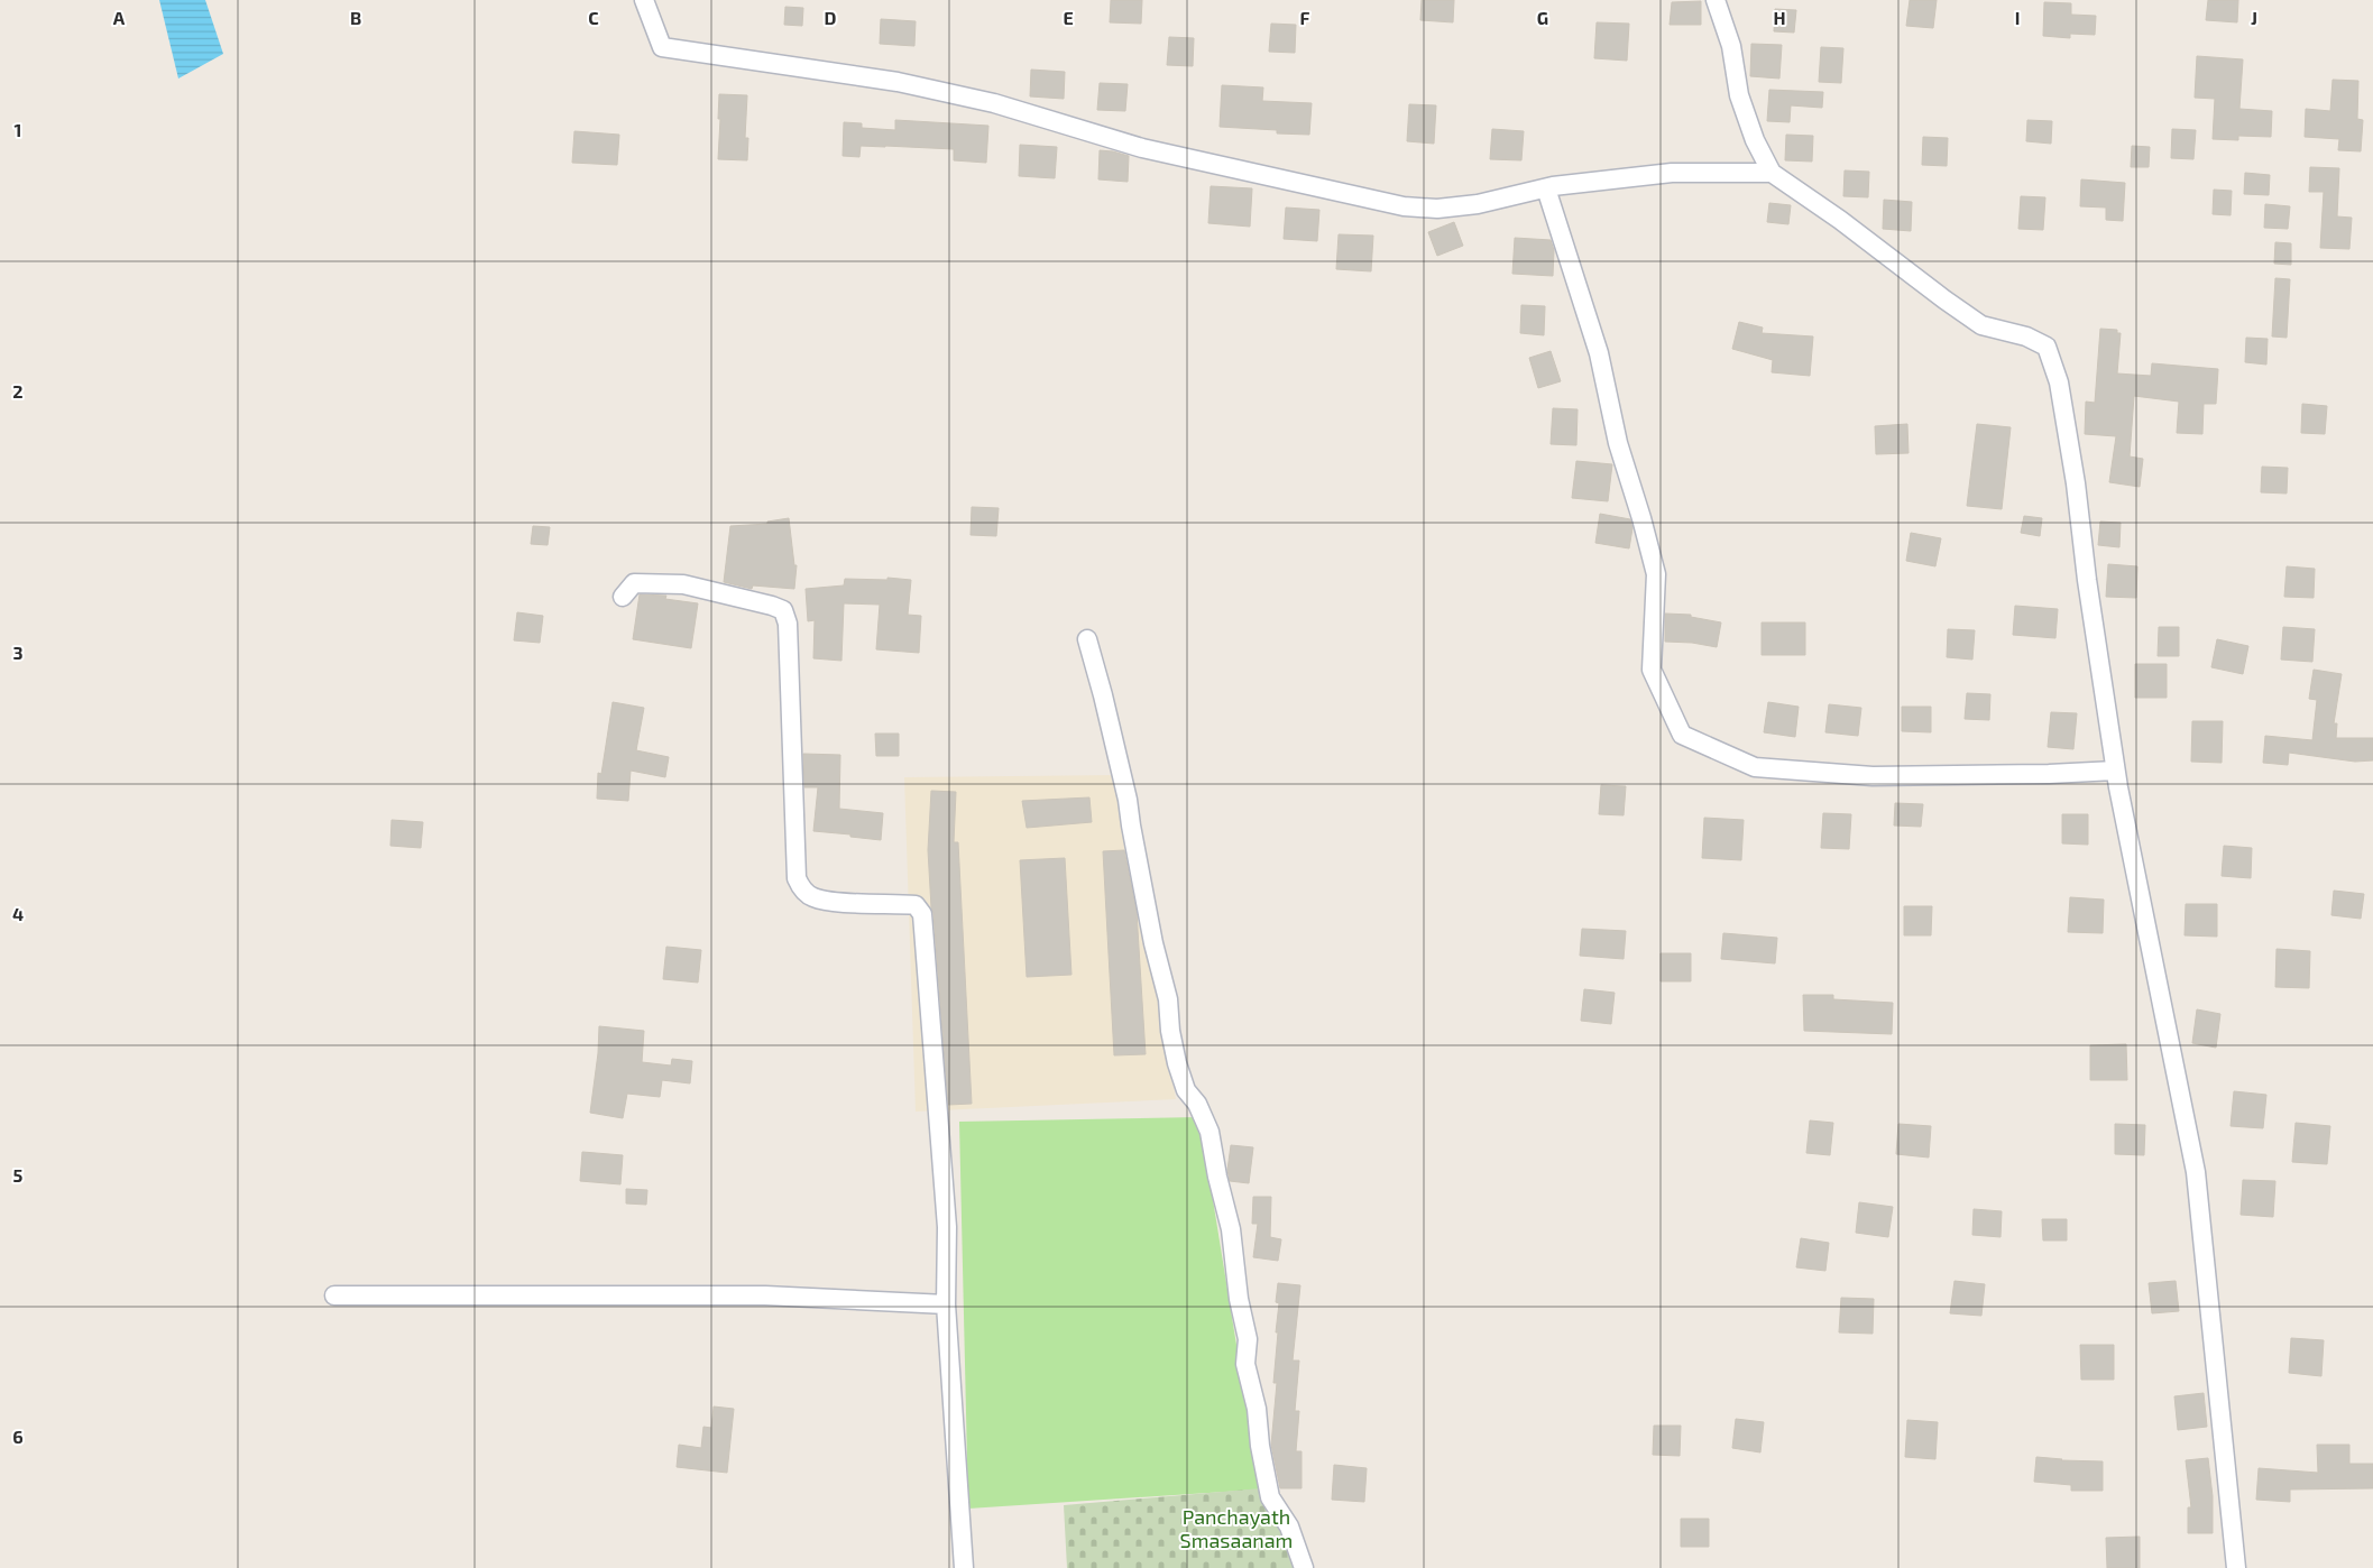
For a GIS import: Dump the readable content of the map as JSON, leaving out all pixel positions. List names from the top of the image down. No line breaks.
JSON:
{"parks":["Panchayath Smasaanam"],"grid":{"columns":["A","B","C","D","E","F","G","H","I","J"],"rows":["1","2","3","4","5","6"]}}
